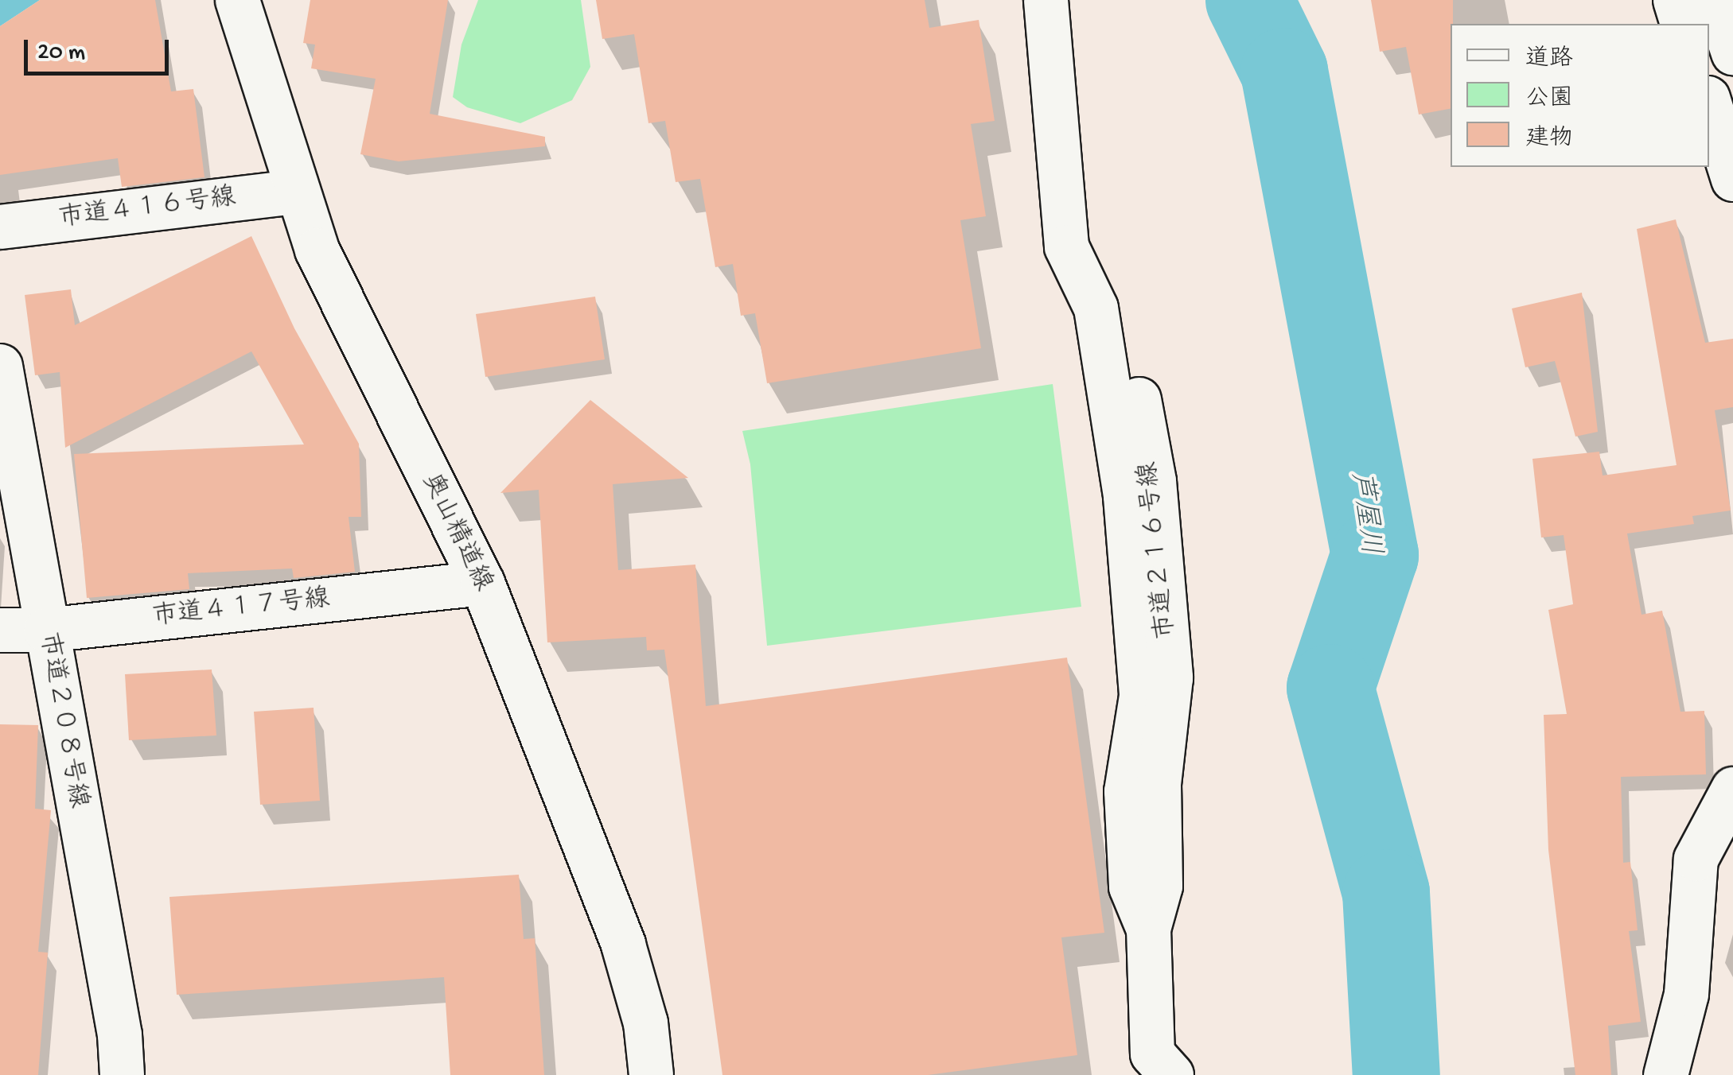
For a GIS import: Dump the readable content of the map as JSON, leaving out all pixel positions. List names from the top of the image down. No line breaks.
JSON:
{"streets":{"street":["市道４１６号線","奥山精道線","市道２１６号線","市道４１７号線","市道２０８号線"]},"crossings":[["市道４１６号線","奥山精道線"],["奥山精道線","市道４１７号線"],["市道４１７号線","市道２０８号線"]],"water":["芦屋川"],"legend":["道路","公園","建物"],"scale_bar":"20 m"}
